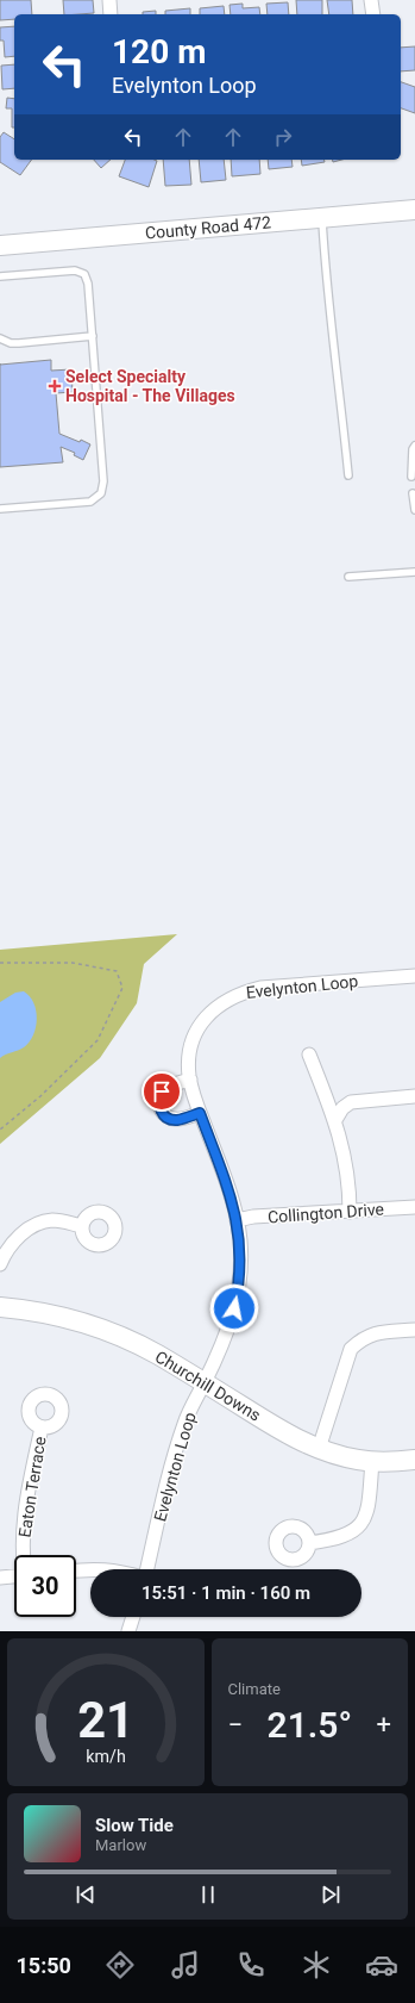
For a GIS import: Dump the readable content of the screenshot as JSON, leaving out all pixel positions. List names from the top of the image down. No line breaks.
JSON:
{"streets":{"street":["County Road 472","Evelynton Loop","Collington Drive","Churchill Downs","Eaton Terrace"]},"crossings":[["Evelynton Loop","Collington Drive"],["Evelynton Loop","Churchill Downs"]],"places":{"health":["Select Specialty Hospital - The Villages"]},"page":{"turn":["120 m","Evelynton Loop"],"limit":"30","trip":"15:51 · 1 min · 160 m","tile":"Climate","heat":["−","21.5°","+"],"song":["Slow Tide","Marlow"],"tabs":"15:50","gauge":["21","km/h"]}}
